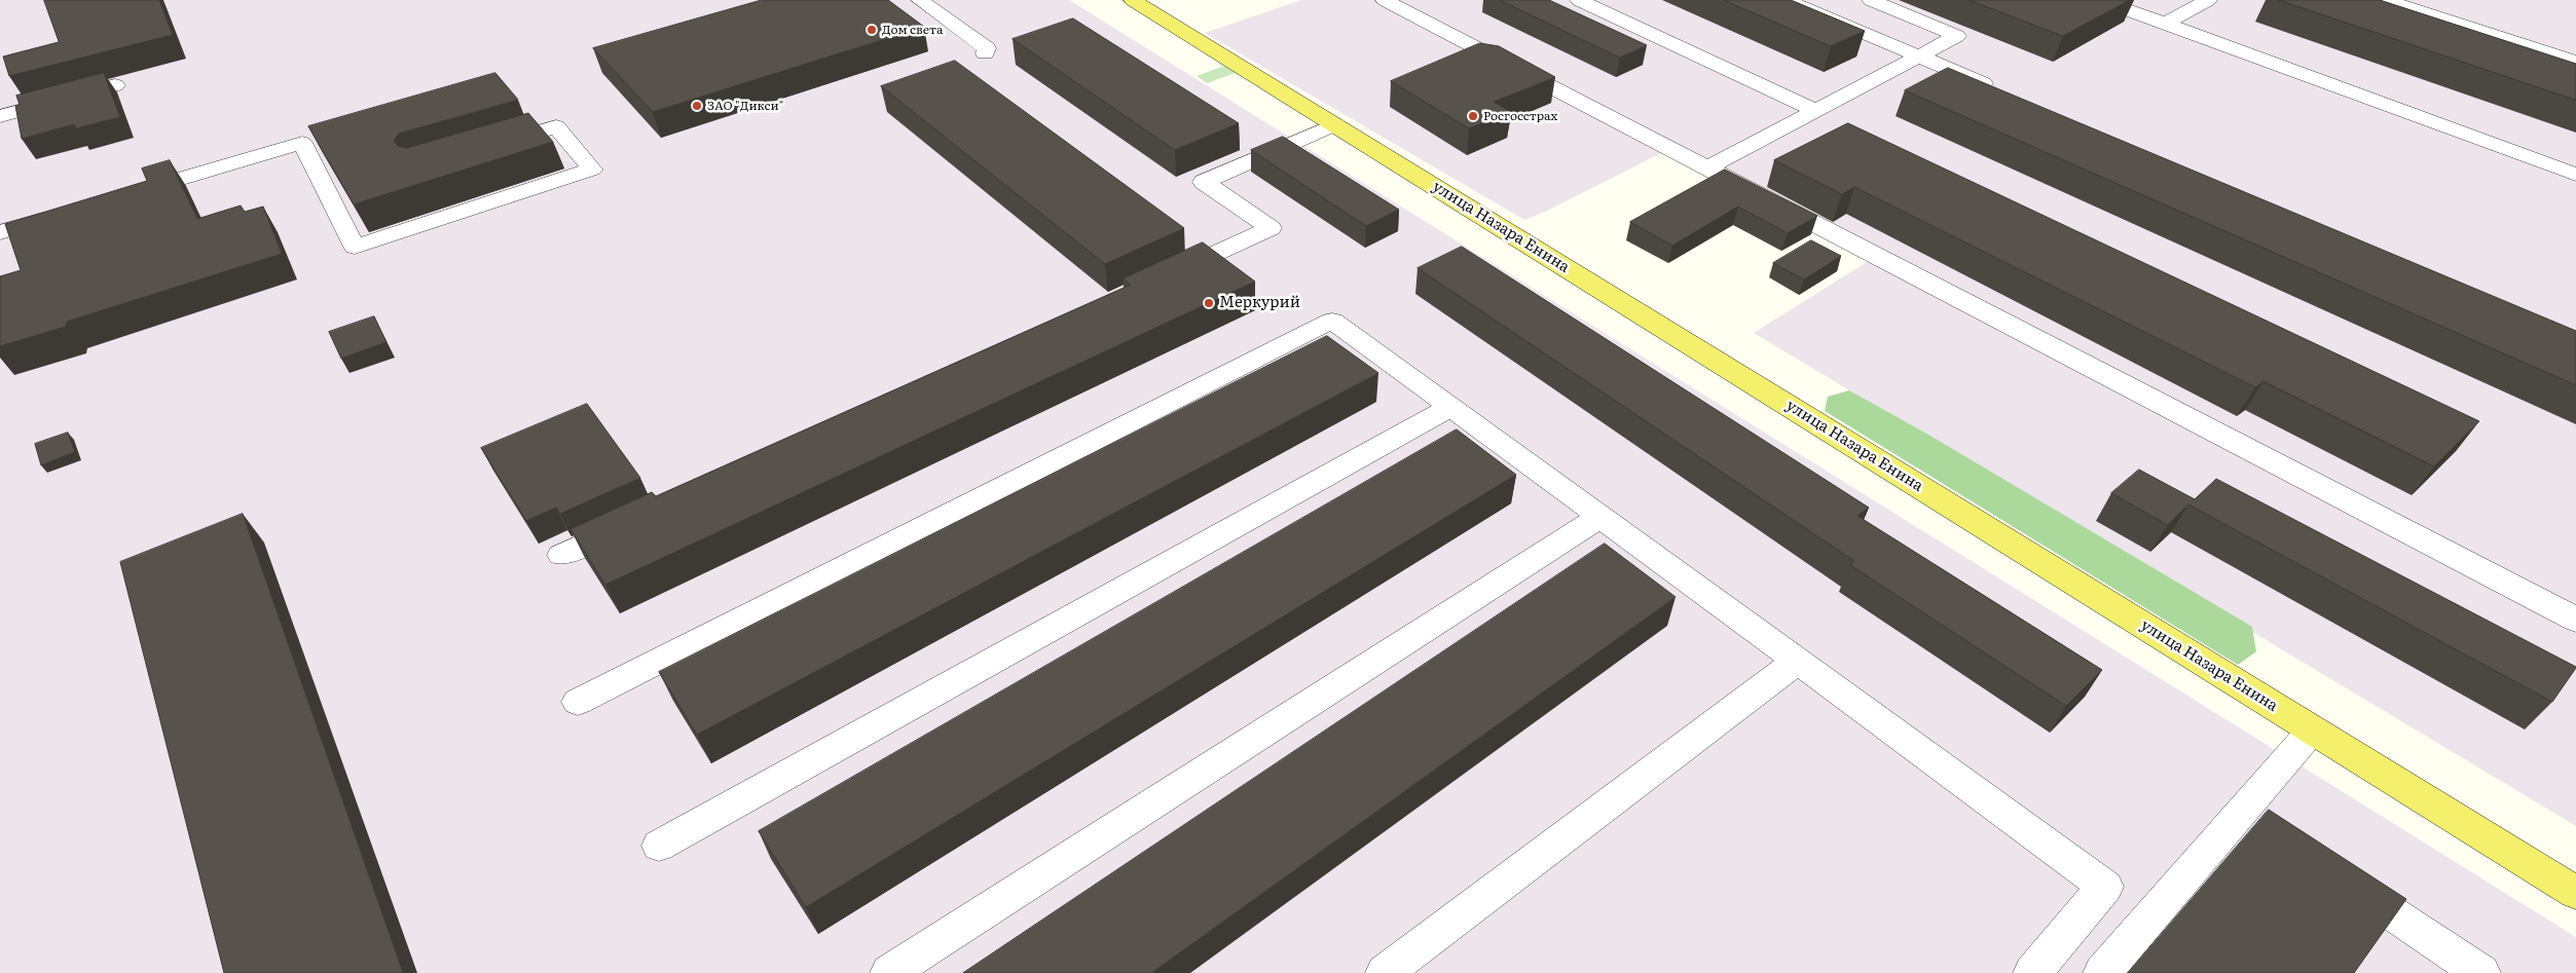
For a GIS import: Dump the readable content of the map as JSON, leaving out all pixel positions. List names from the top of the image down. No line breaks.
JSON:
{"streets":{"main road":["улица Назара Енина"]},"places":["Дом света","ЗАО \"Дикси\"","Росгосстрах","Меркурий"]}
